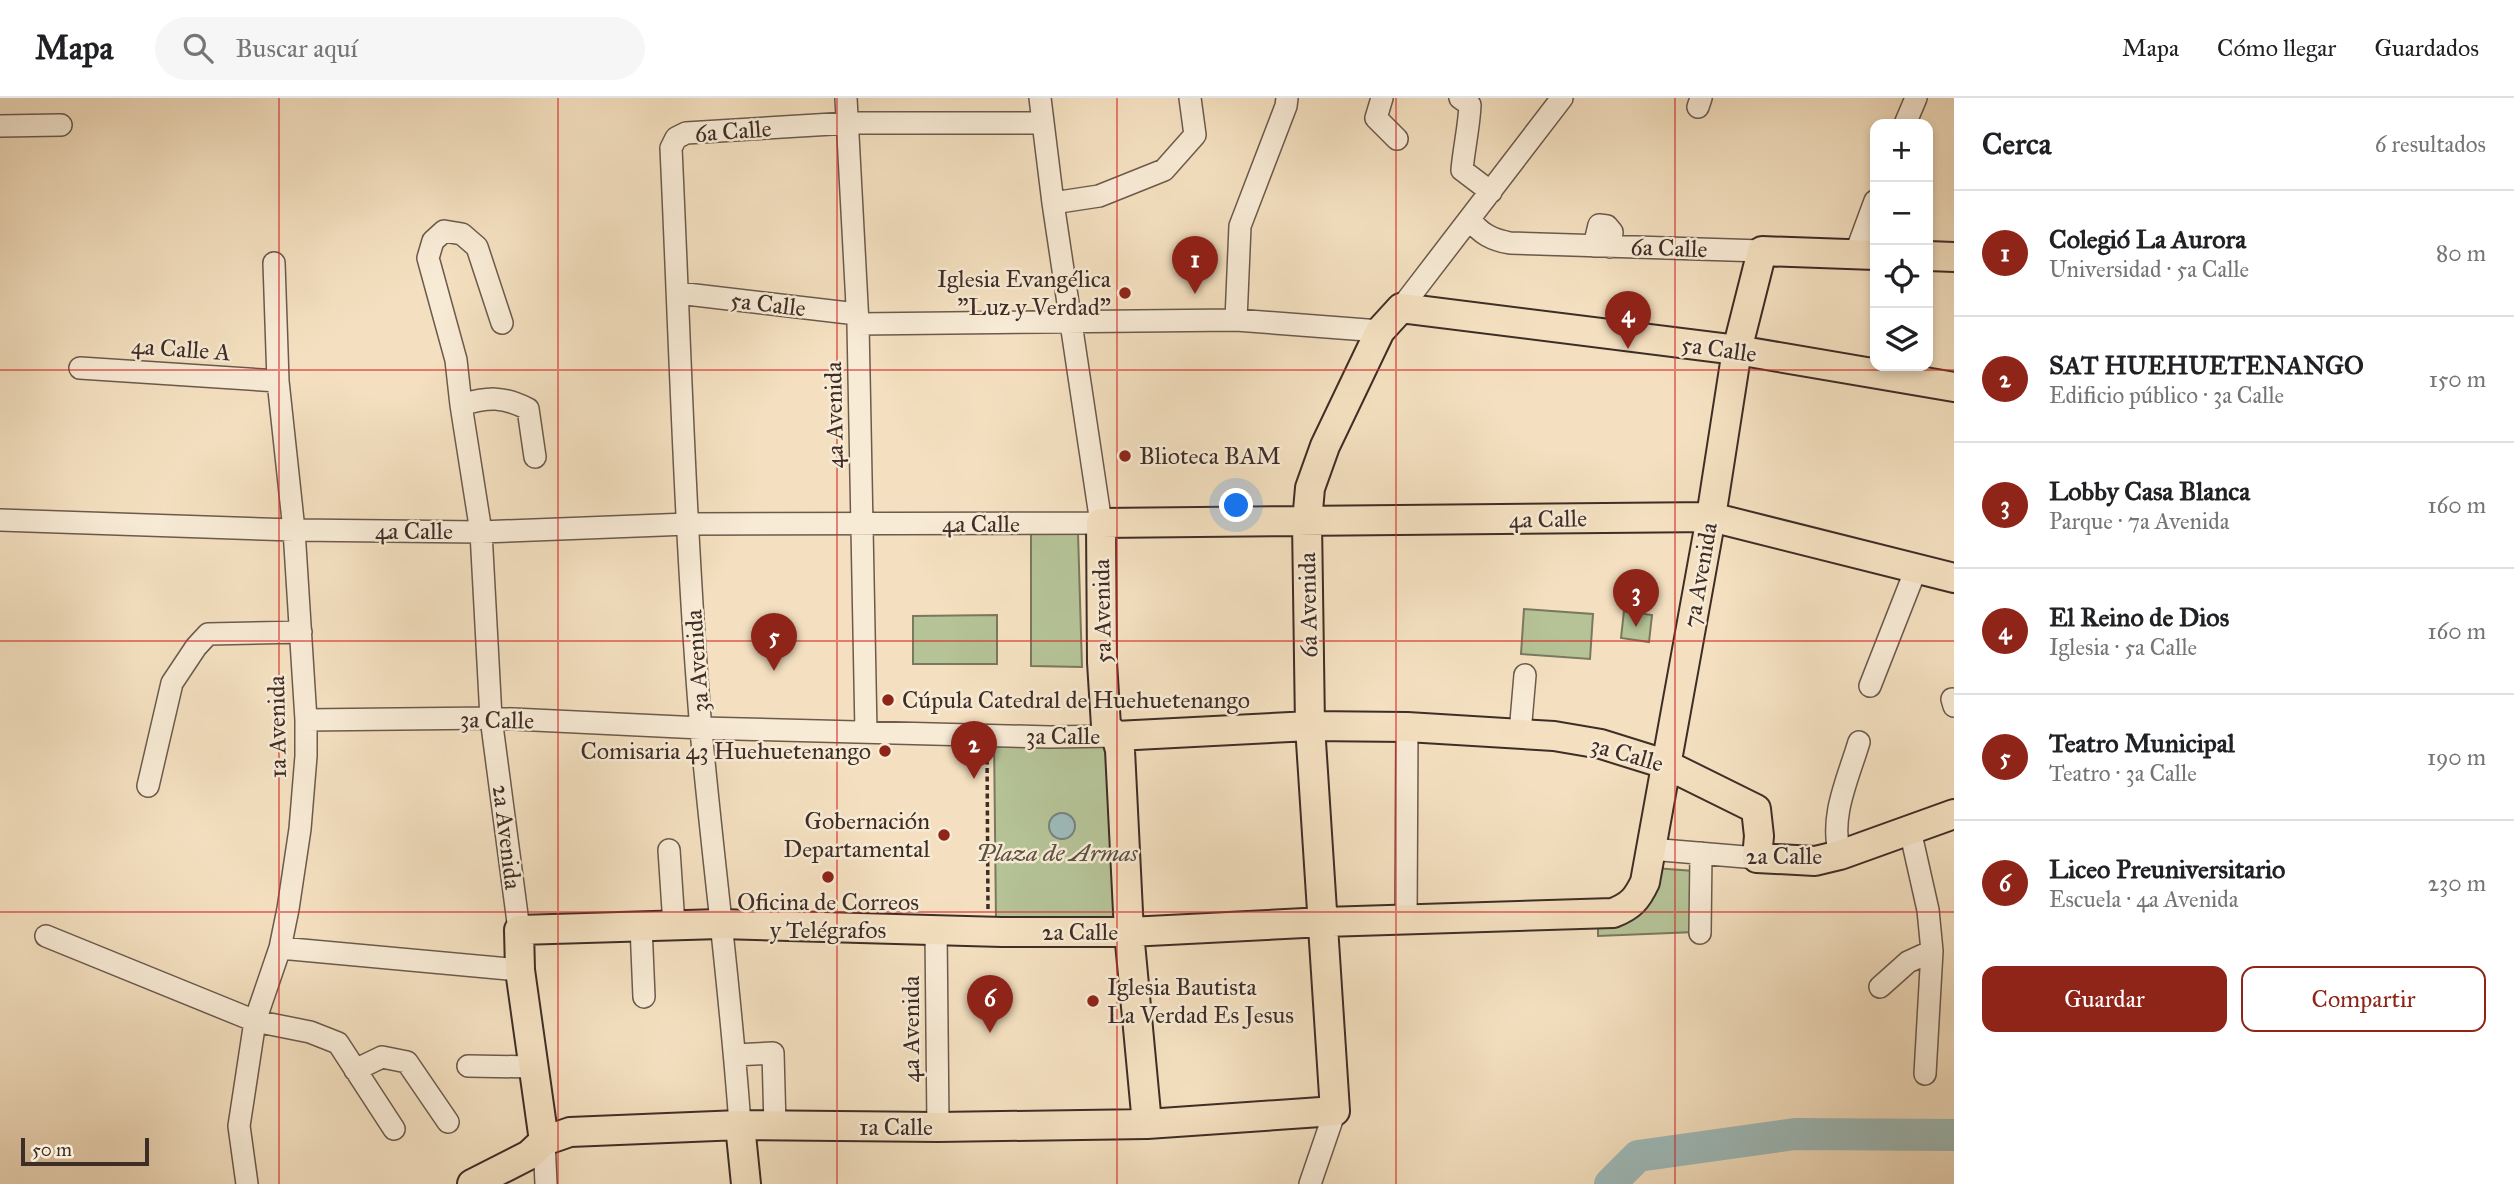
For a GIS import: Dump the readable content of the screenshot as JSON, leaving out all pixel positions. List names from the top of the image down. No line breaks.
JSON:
{"streets":{"main road":["6a Calle","5a Calle","4a Calle","7a Avenida","6a Avenida","5a Avenida","3a Avenida","3a Calle","2a Avenida","2a Calle","1a Calle"],"street":["4a Calle A","4a Avenida","1a Avenida"]},"crossings":[["6a Calle","4a Avenida"],["6a Calle","7a Avenida"],["6a Calle","6a Avenida"],["6a Calle","5a Avenida"],["6a Calle","3a Avenida"],["5a Calle","4a Avenida"],["5a Calle","7a Avenida"],["5a Calle","6a Avenida"],["5a Calle","5a Avenida"],["5a Calle","3a Avenida"],["4a Calle A","1a Avenida"],["4a Avenida","4a Calle"],["4a Avenida","3a Calle"],["4a Avenida","2a Calle"],["4a Avenida","1a Calle"],["4a Calle","7a Avenida"],["4a Calle","6a Avenida"],["4a Calle","5a Avenida"],["4a Calle","3a Avenida"],["4a Calle","1a Avenida"],["4a Calle","2a Avenida"],["7a Avenida","3a Calle"],["7a Avenida","2a Calle"],["6a Avenida","3a Calle"],["6a Avenida","2a Calle"],["6a Avenida","1a Calle"],["5a Avenida","3a Calle"],["5a Avenida","2a Calle"],["5a Avenida","1a Calle"],["3a Avenida","3a Calle"],["3a Avenida","2a Calle"],["3a Avenida","1a Calle"],["3a Calle","1a Avenida"],["3a Calle","2a Avenida"],["3a Calle","2a Calle"],["2a Avenida","2a Calle"],["2a Avenida","1a Calle"]],"parks":["Plaza de Armas"],"places":["Iglesia Evangélica \"Luz y Verdad\"","Blioteca BAM","Cúpula Catedral de Huehuetenango","Comisaria 43 Huehuetenango","Gobernación Departamental","Oficina de Correos y Telégrafos","Iglesia Bautista La Verdad Es Jesus"],"scale_bar":"50 m","page":{"header":"Mapa","search":"Buscar aquí","nav":["Mapa","Cómo llegar","Guardados"],"heading":["Cerca","6 resultados"],"map_buttons":["+","−"],"list":[{"mark":"1","name":"Colegió La Aurora","note":"Universidad · 5a Calle","value":"80 m"},{"mark":"2","name":"SAT HUEHUETENANGO","note":"Edificio público · 3a Calle","value":"150 m"},{"mark":"3","name":"Lobby Casa Blanca","note":"Parque · 7a Avenida","value":"160 m"},{"mark":"4","name":"El Reino de Dios","note":"Iglesia · 5a Calle","value":"160 m"},{"mark":"5","name":"Teatro Municipal","note":"Teatro · 3a Calle","value":"190 m"},{"mark":"6","name":"Liceo Preuniversitario","note":"Escuela · 4a Avenida","value":"230 m"}],"pins":["1","4","3","5","2","6"],"buttons":["Guardar","Compartir"],"scale":"50 m"}}
